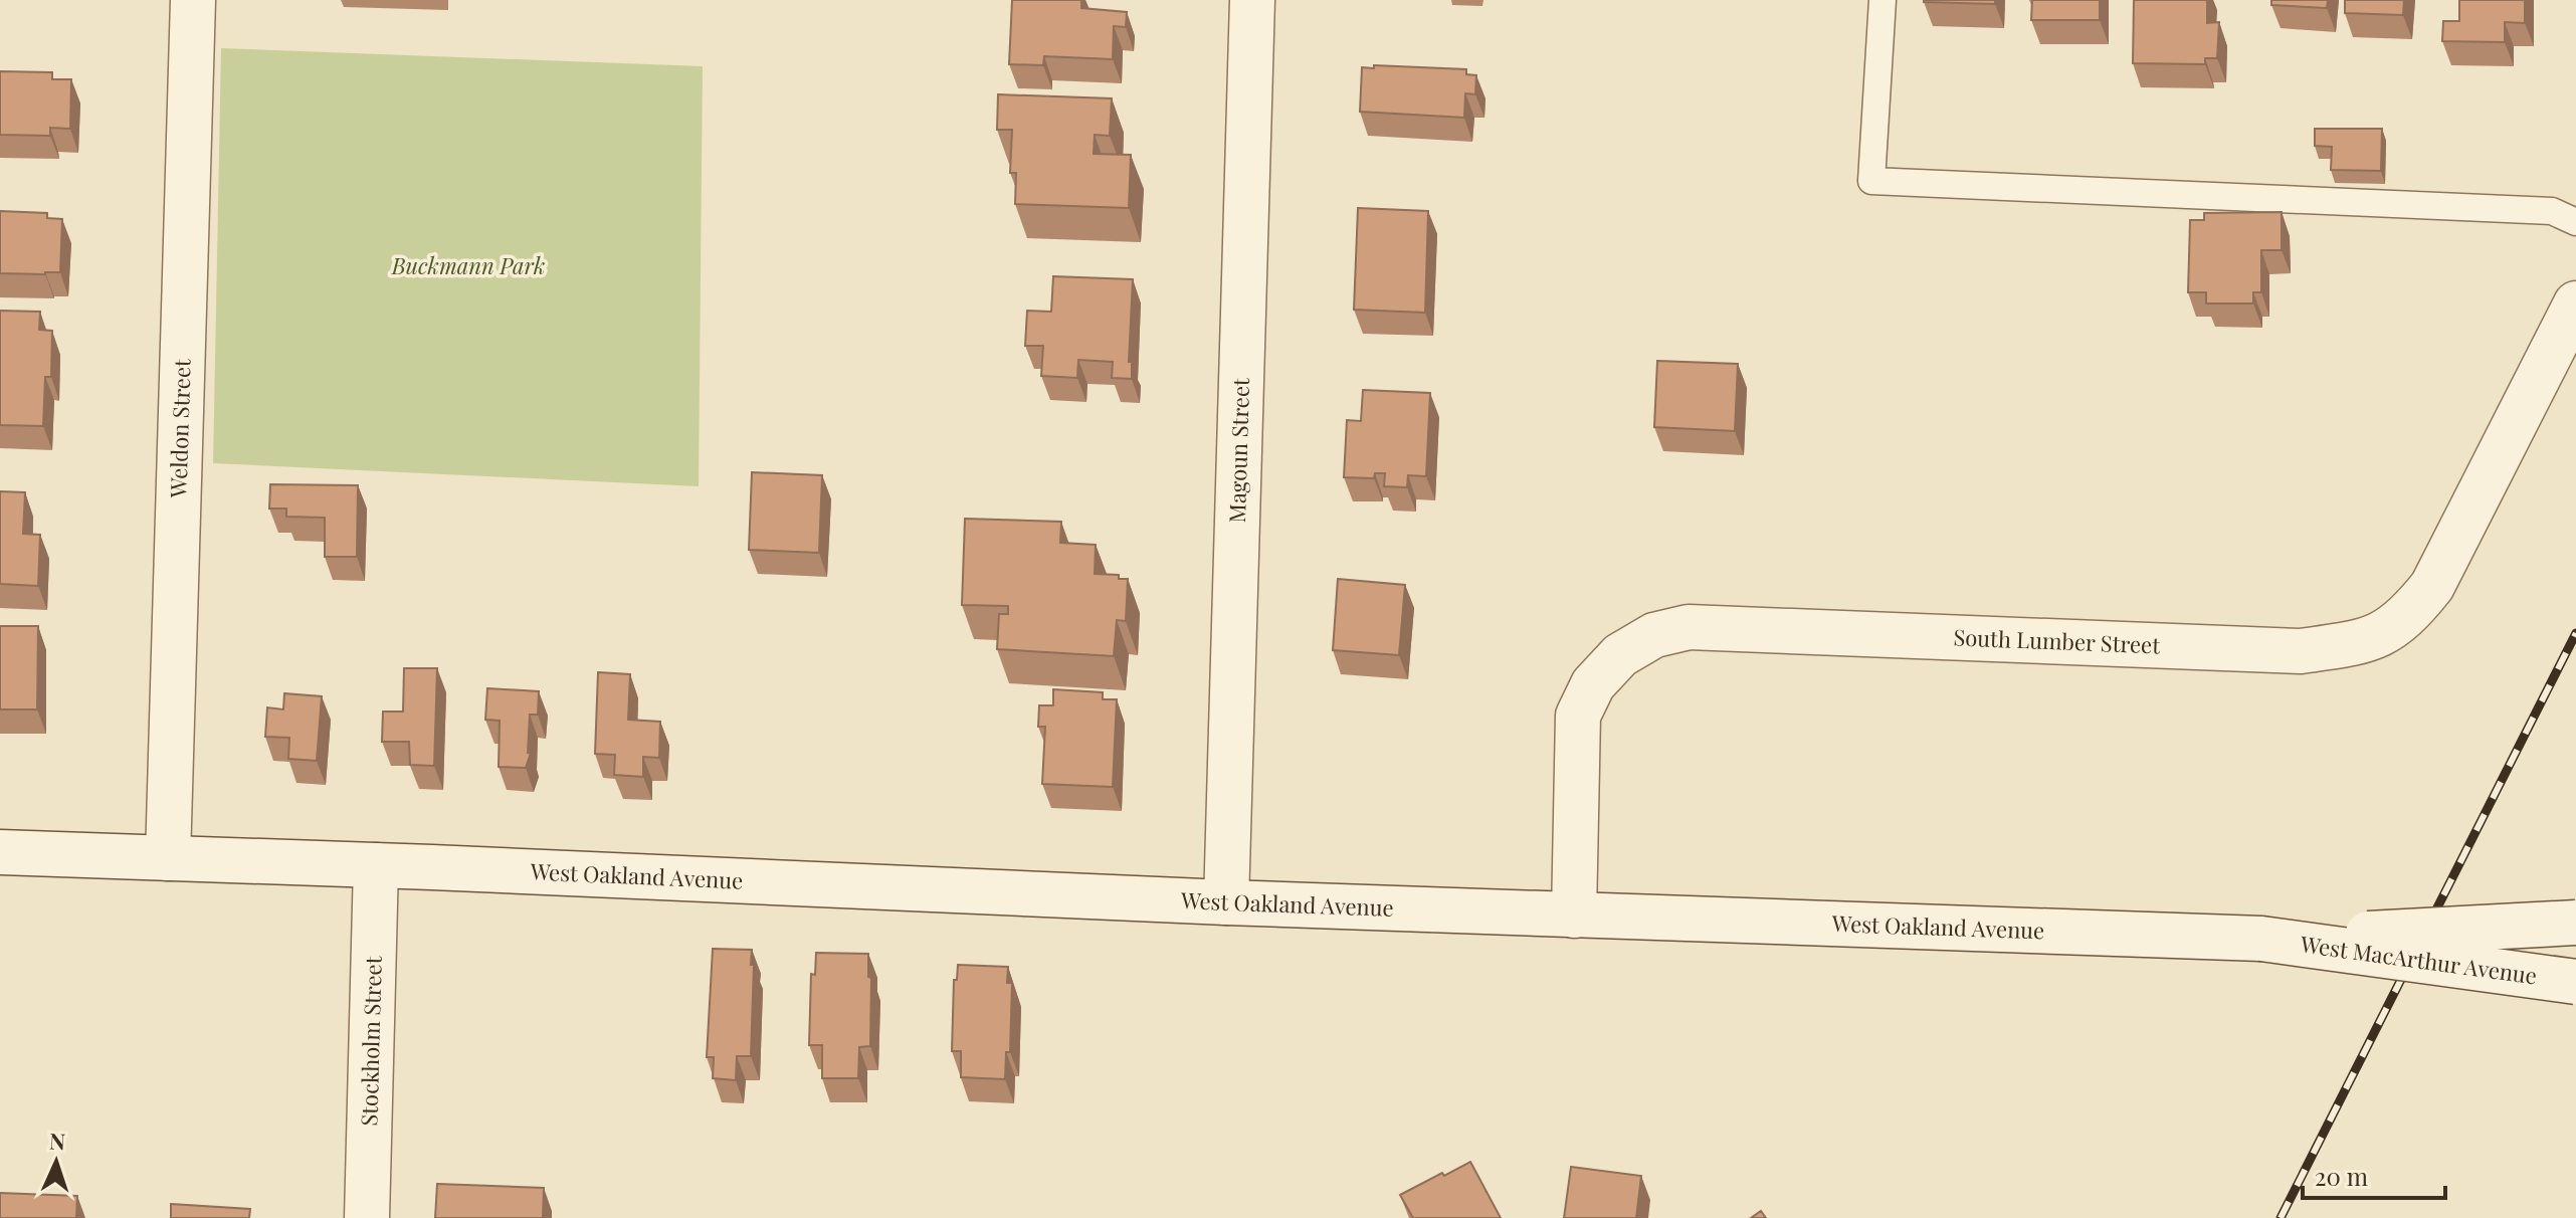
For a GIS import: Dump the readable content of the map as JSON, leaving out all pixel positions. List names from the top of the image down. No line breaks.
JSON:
{"streets":{"street":["Weldon Street","Magoun Street","South Lumber Street","West Oakland Avenue","West MacArthur Avenue","Stockholm Street"]},"crossings":[["Weldon Street","West Oakland Avenue"],["Magoun Street","West Oakland Avenue"],["South Lumber Street","West Oakland Avenue"],["West Oakland Avenue","West MacArthur Avenue"],["West Oakland Avenue","Stockholm Street"]],"parks":["Buckmann Park"],"scale_bar":"20 m","north":"top"}
